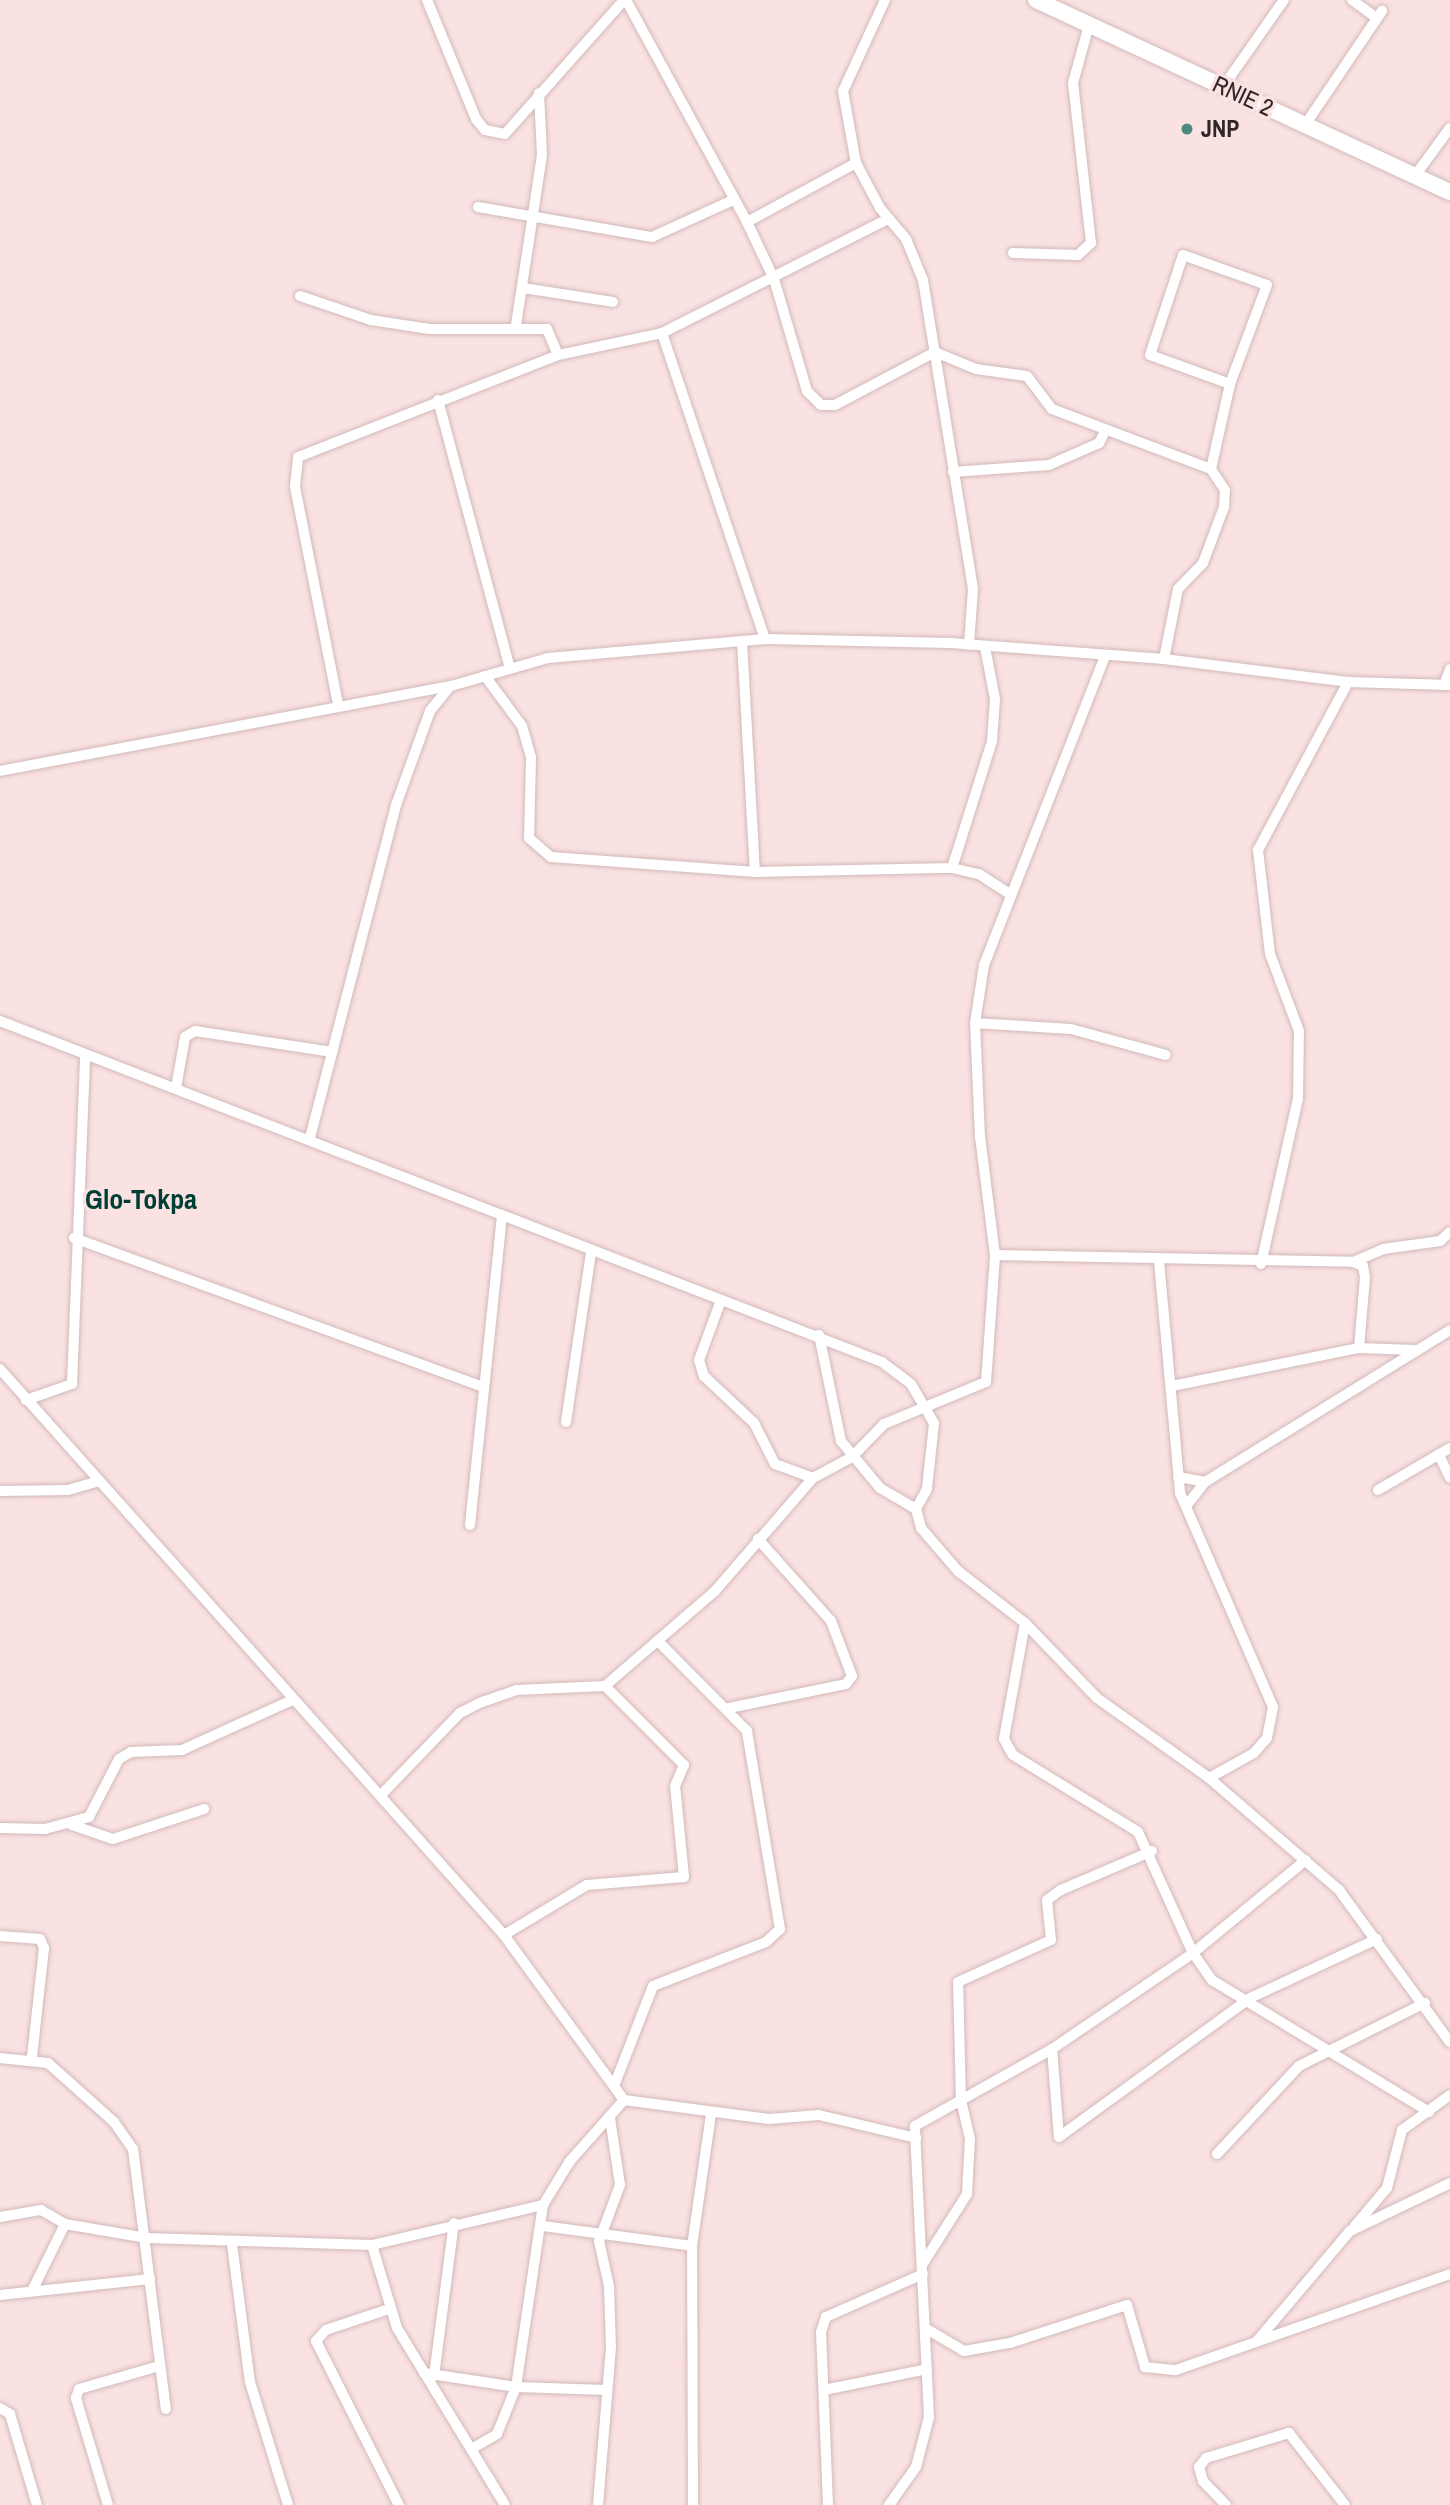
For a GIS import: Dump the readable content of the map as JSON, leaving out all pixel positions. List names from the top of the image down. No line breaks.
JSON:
{"streets":{"highway":["RNIE 2"]},"districts":["Glo-Tokpa"],"places":["JNP"]}
